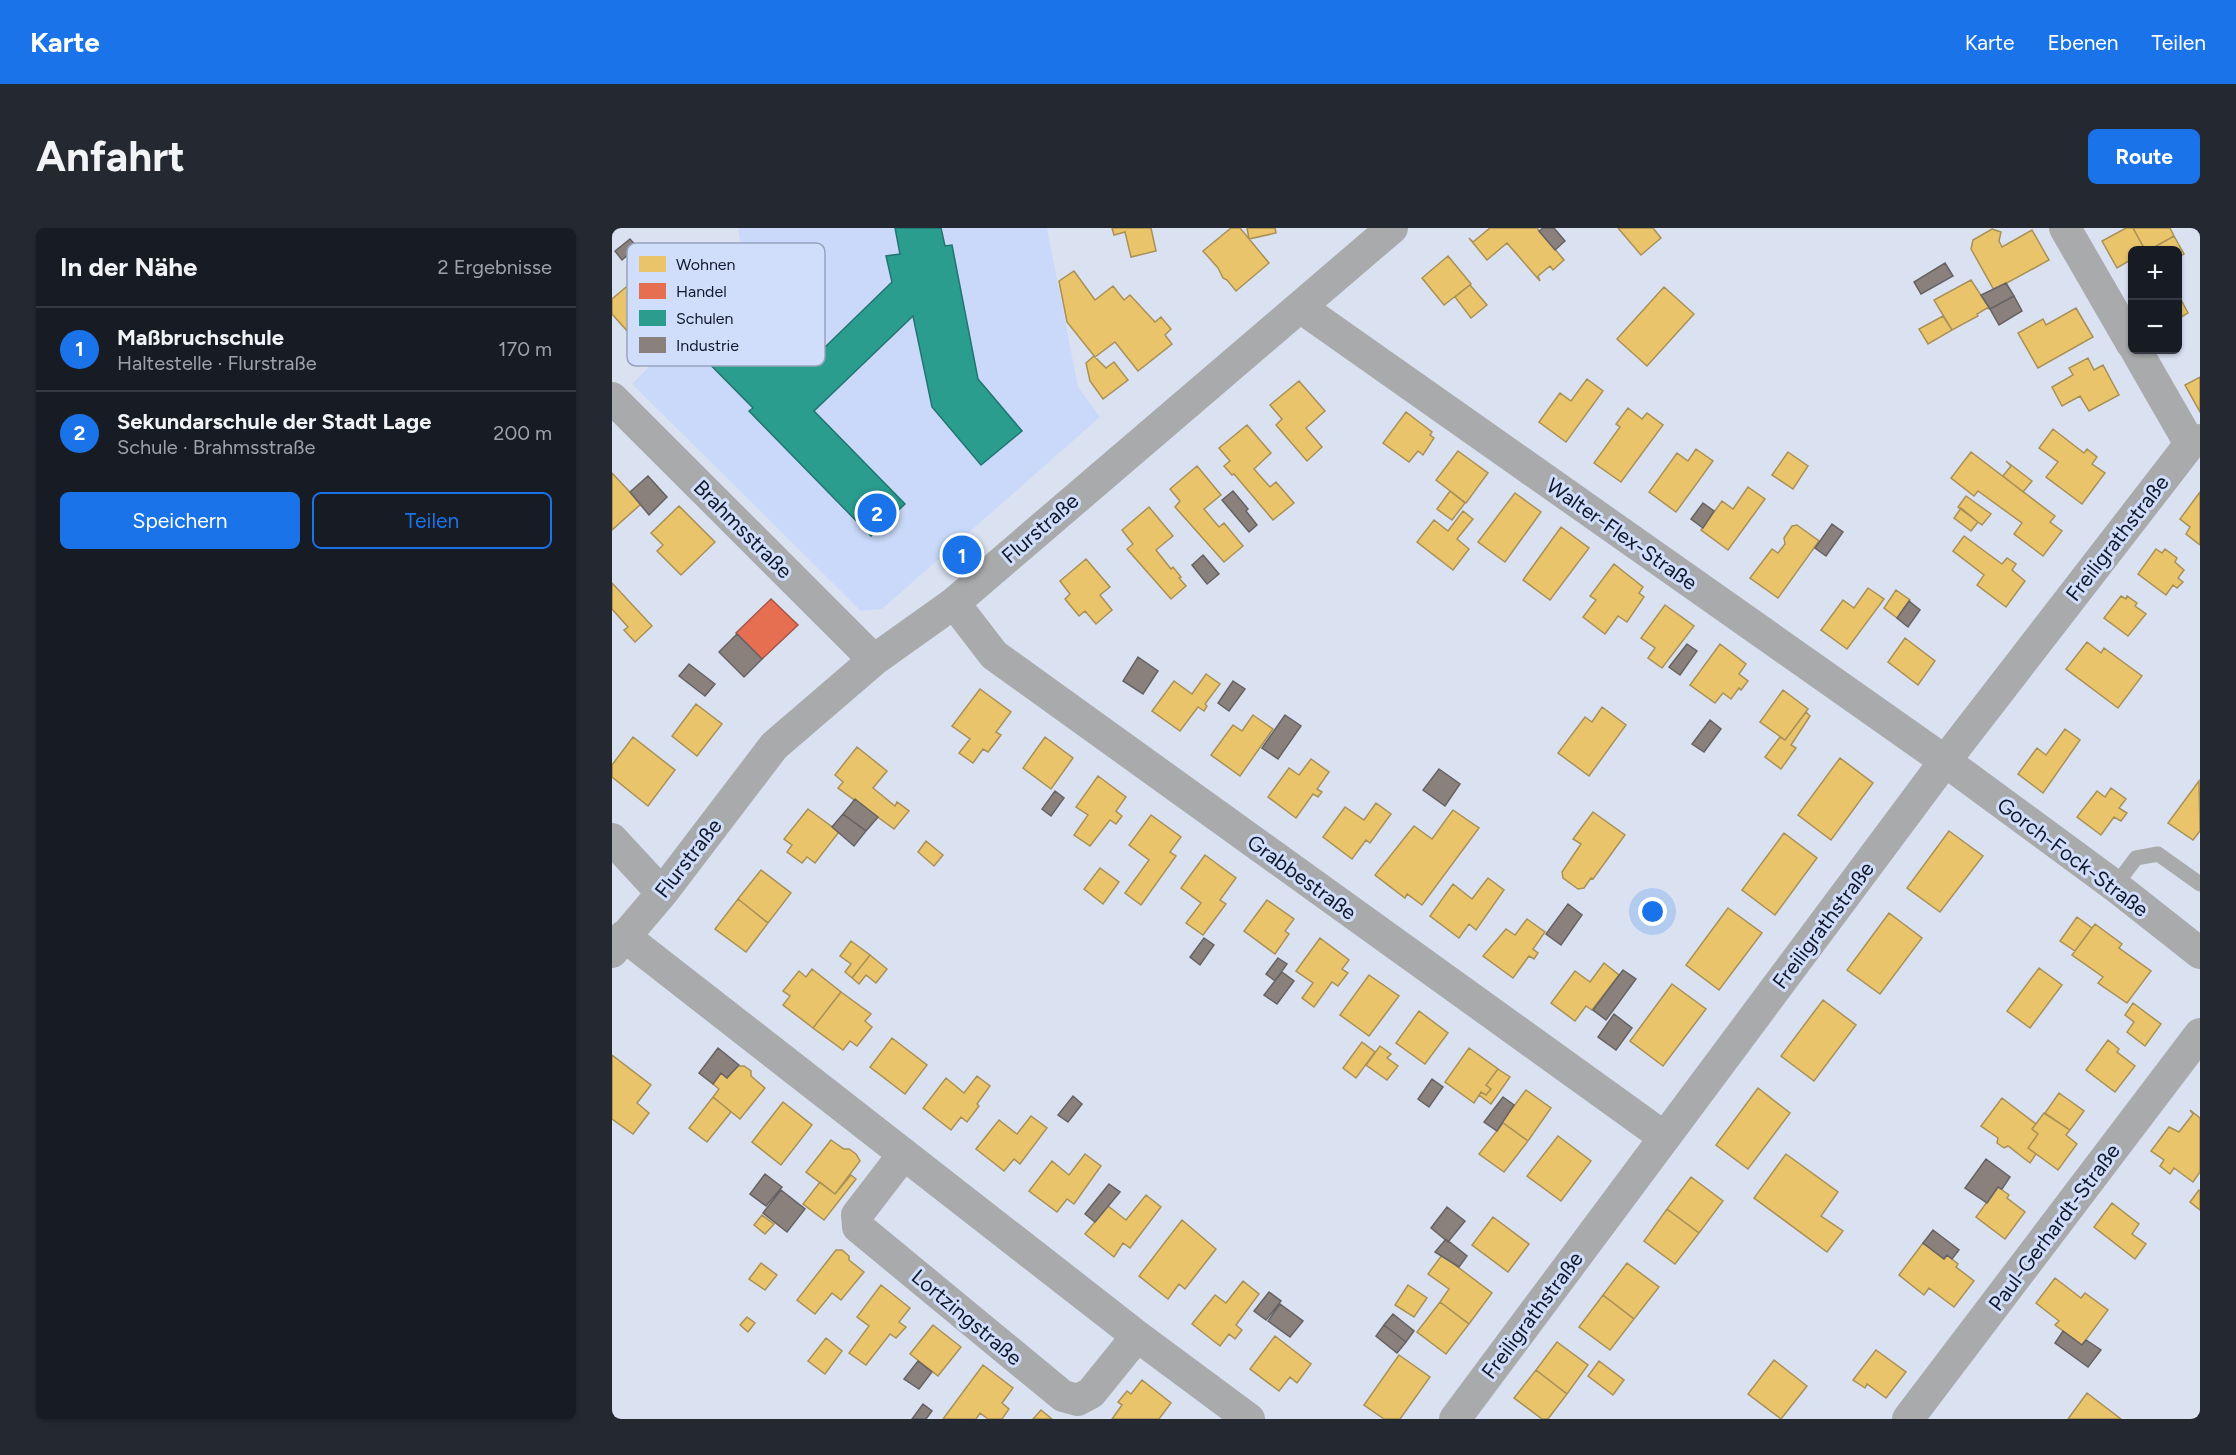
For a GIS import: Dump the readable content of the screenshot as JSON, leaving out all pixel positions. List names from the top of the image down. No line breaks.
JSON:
{"streets":{"street":["Flurstraße","Brahmsstraße","Walter-Flex-Straße","Freiligrathstraße","Gorch-Fock-Straße","Grabbestraße","Paul-Gerhardt-Straße","Lortzingstraße"]},"crossings":[["Flurstraße","Brahmsstraße"],["Flurstraße","Walter-Flex-Straße"],["Flurstraße","Grabbestraße"],["Walter-Flex-Straße","Freiligrathstraße"],["Walter-Flex-Straße","Gorch-Fock-Straße"],["Freiligrathstraße","Gorch-Fock-Straße"],["Freiligrathstraße","Grabbestraße"]],"legend":["Wohnen","Handel","Schulen","Industrie"],"page":{"header":"Karte","nav":["Karte","Ebenen","Teilen"],"buttons":["Route",["Speichern","Teilen"]],"title":"Anfahrt","heading":["In der Nähe","2 Ergebnisse"],"map_buttons":["+","−"],"list":[{"mark":"1","name":"Maßbruchschule","note":"Haltestelle · Flurstraße","value":"170 m"},{"mark":"2","name":"Sekundarschule der Stadt Lage","note":"Schule · Brahmsstraße","value":"200 m"}],"pins":["2","1"]}}
